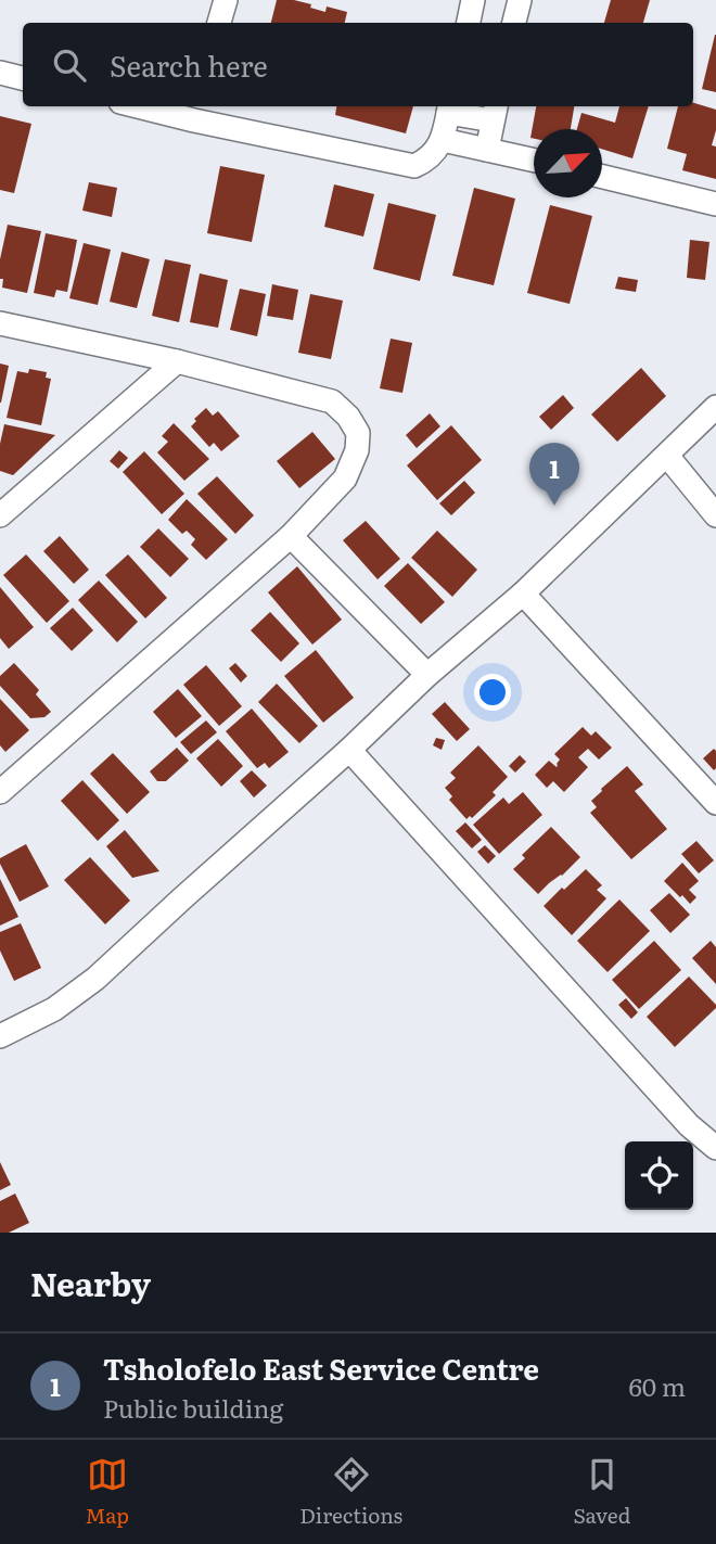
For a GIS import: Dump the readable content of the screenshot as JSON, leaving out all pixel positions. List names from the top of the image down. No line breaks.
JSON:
{"north":"top right","page":{"search":"Search here","pins":"1","heading":"Nearby","list":[{"mark":"1","name":"Tsholofelo East Service Centre","note":"Public building","value":"60 m"}],"nav":["Map","Directions","Saved"]}}
